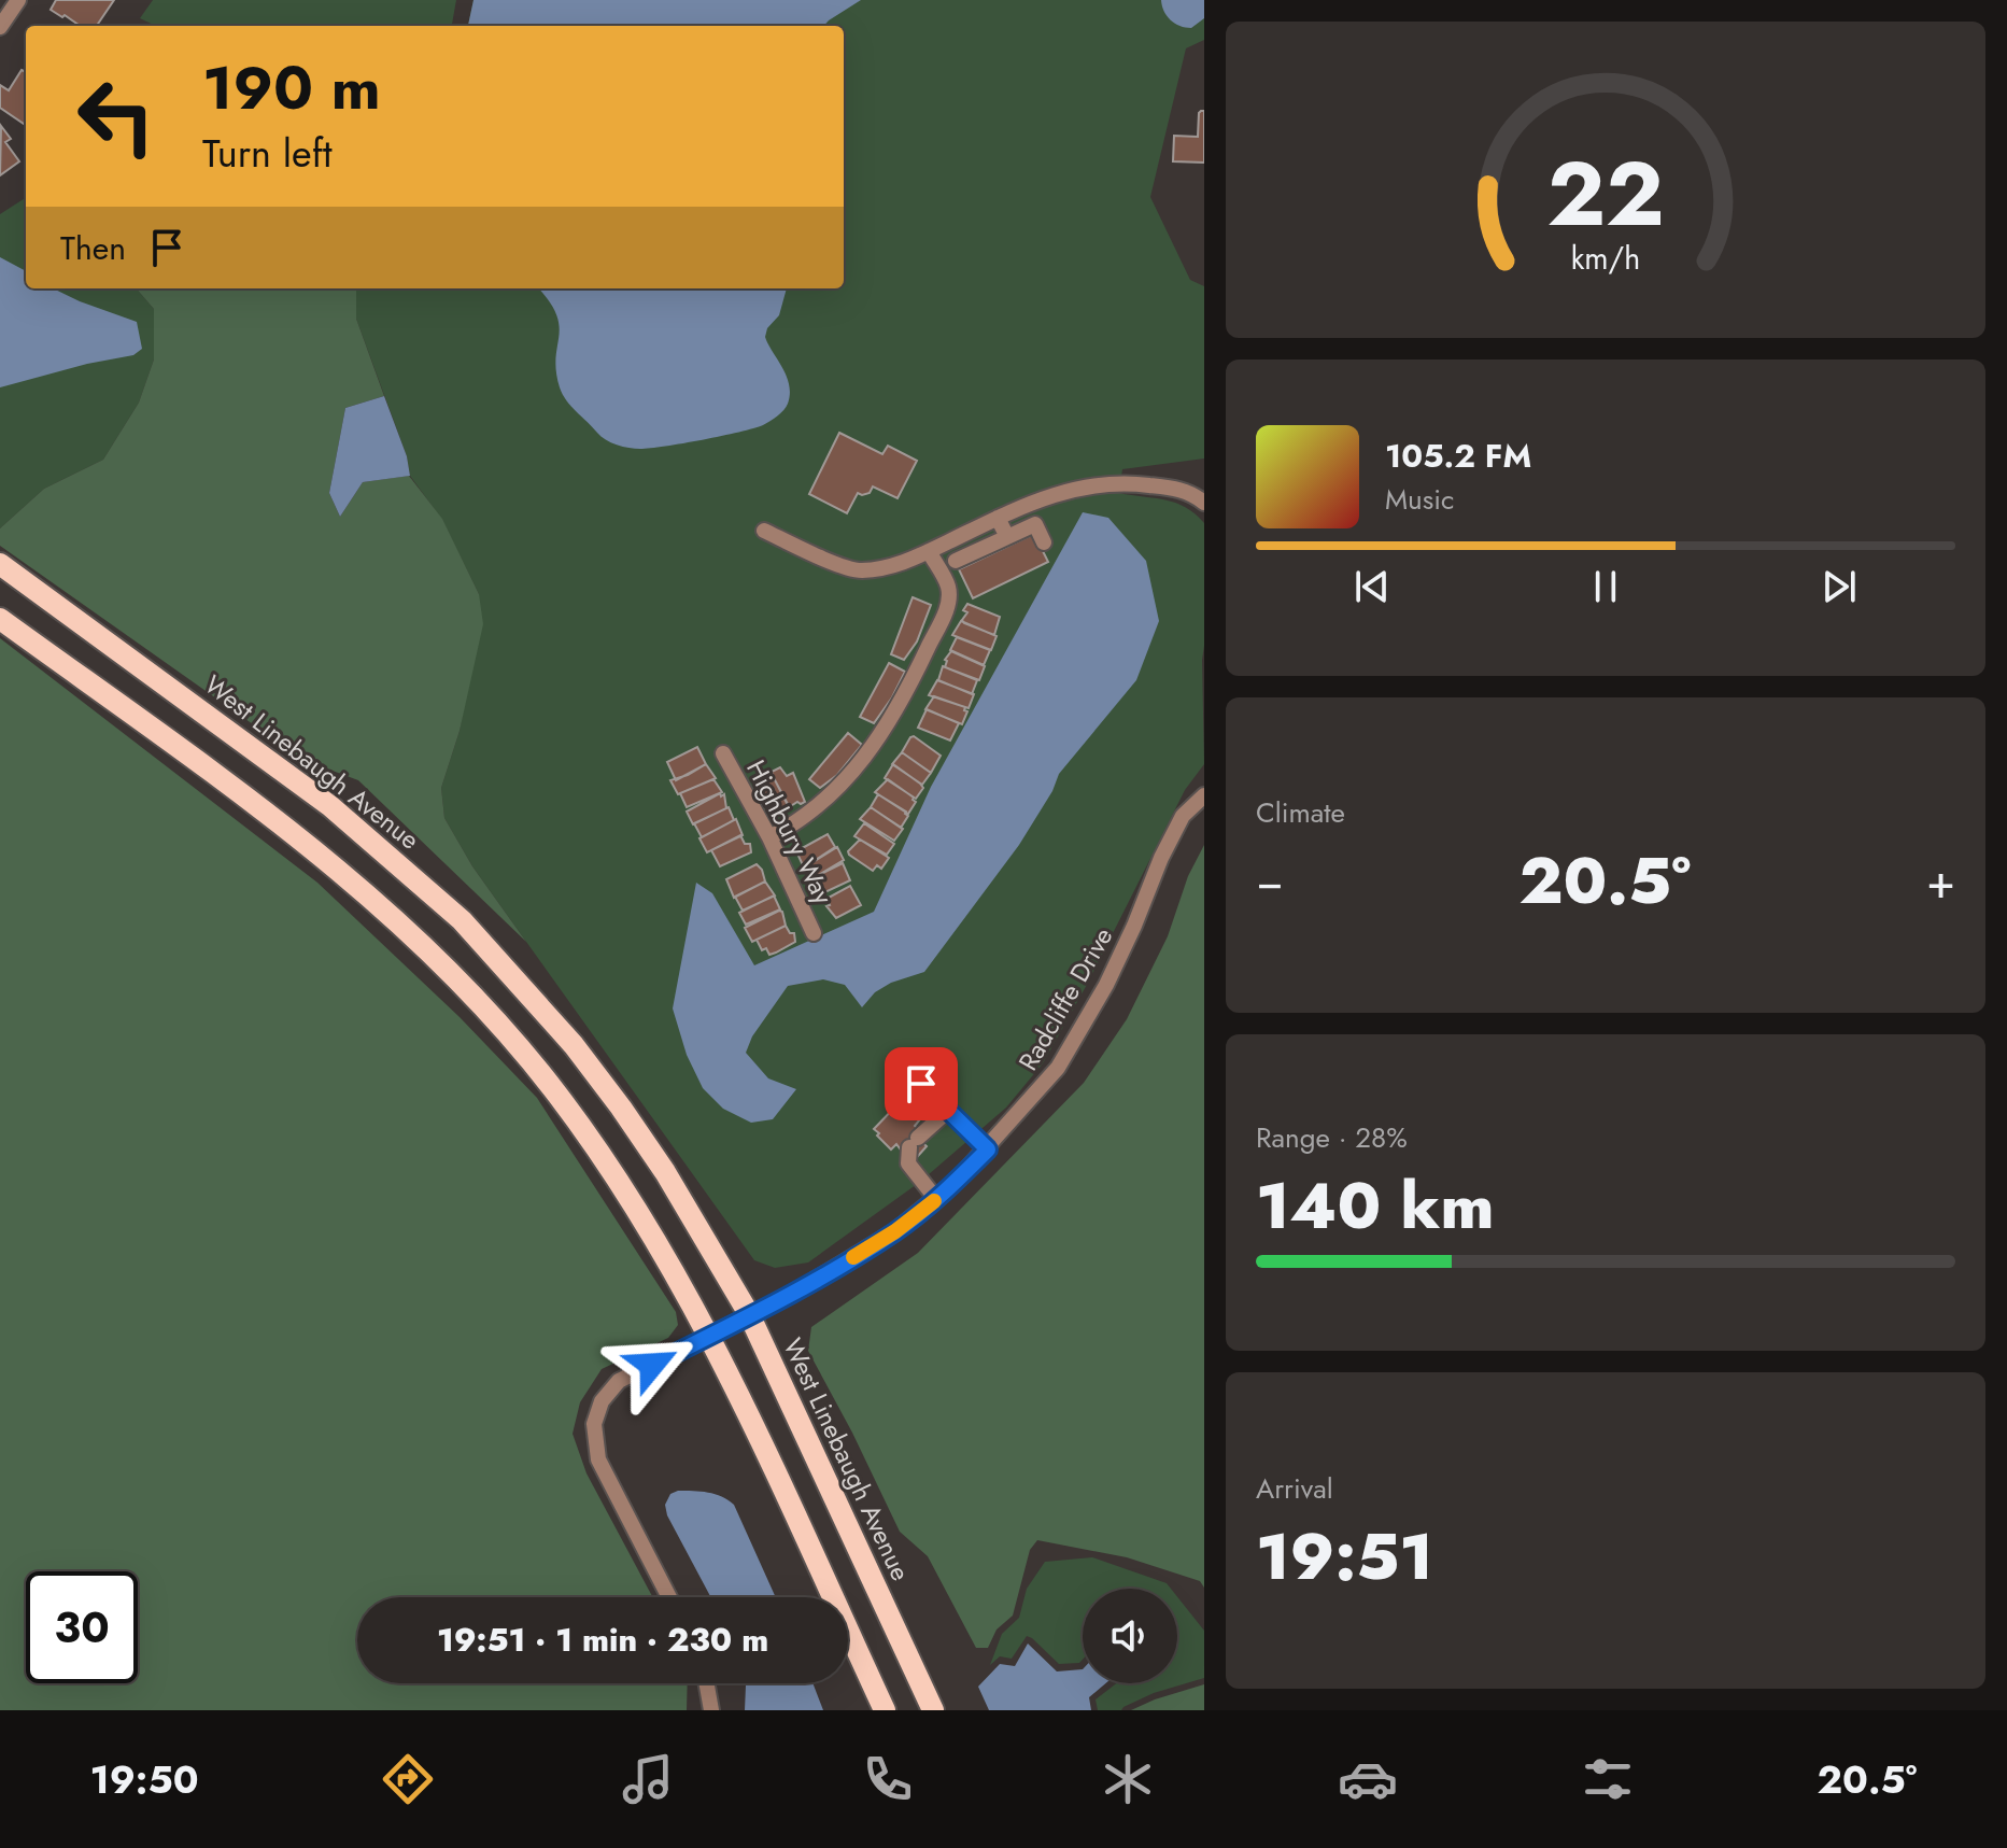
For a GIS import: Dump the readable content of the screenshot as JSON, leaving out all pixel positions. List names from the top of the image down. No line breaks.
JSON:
{"streets":{"main road":["West Linebaugh Avenue"],"street":["Highbury Way","Radcliffe Drive"]},"crossings":[["West Linebaugh Avenue","Radcliffe Drive"]],"page":{"turn":["190 m","Turn left"],"then":"Then","song":["105.2 FM","Music"],"tile":["Climate",["Range · 28%","140 km"],["Arrival","19:51"]],"heat":["−","20.5°","+"],"limit":"30","trip":"19:51 · 1 min · 230 m","tabs":["19:50","20.5°"],"gauge":["22","km/h"]}}
